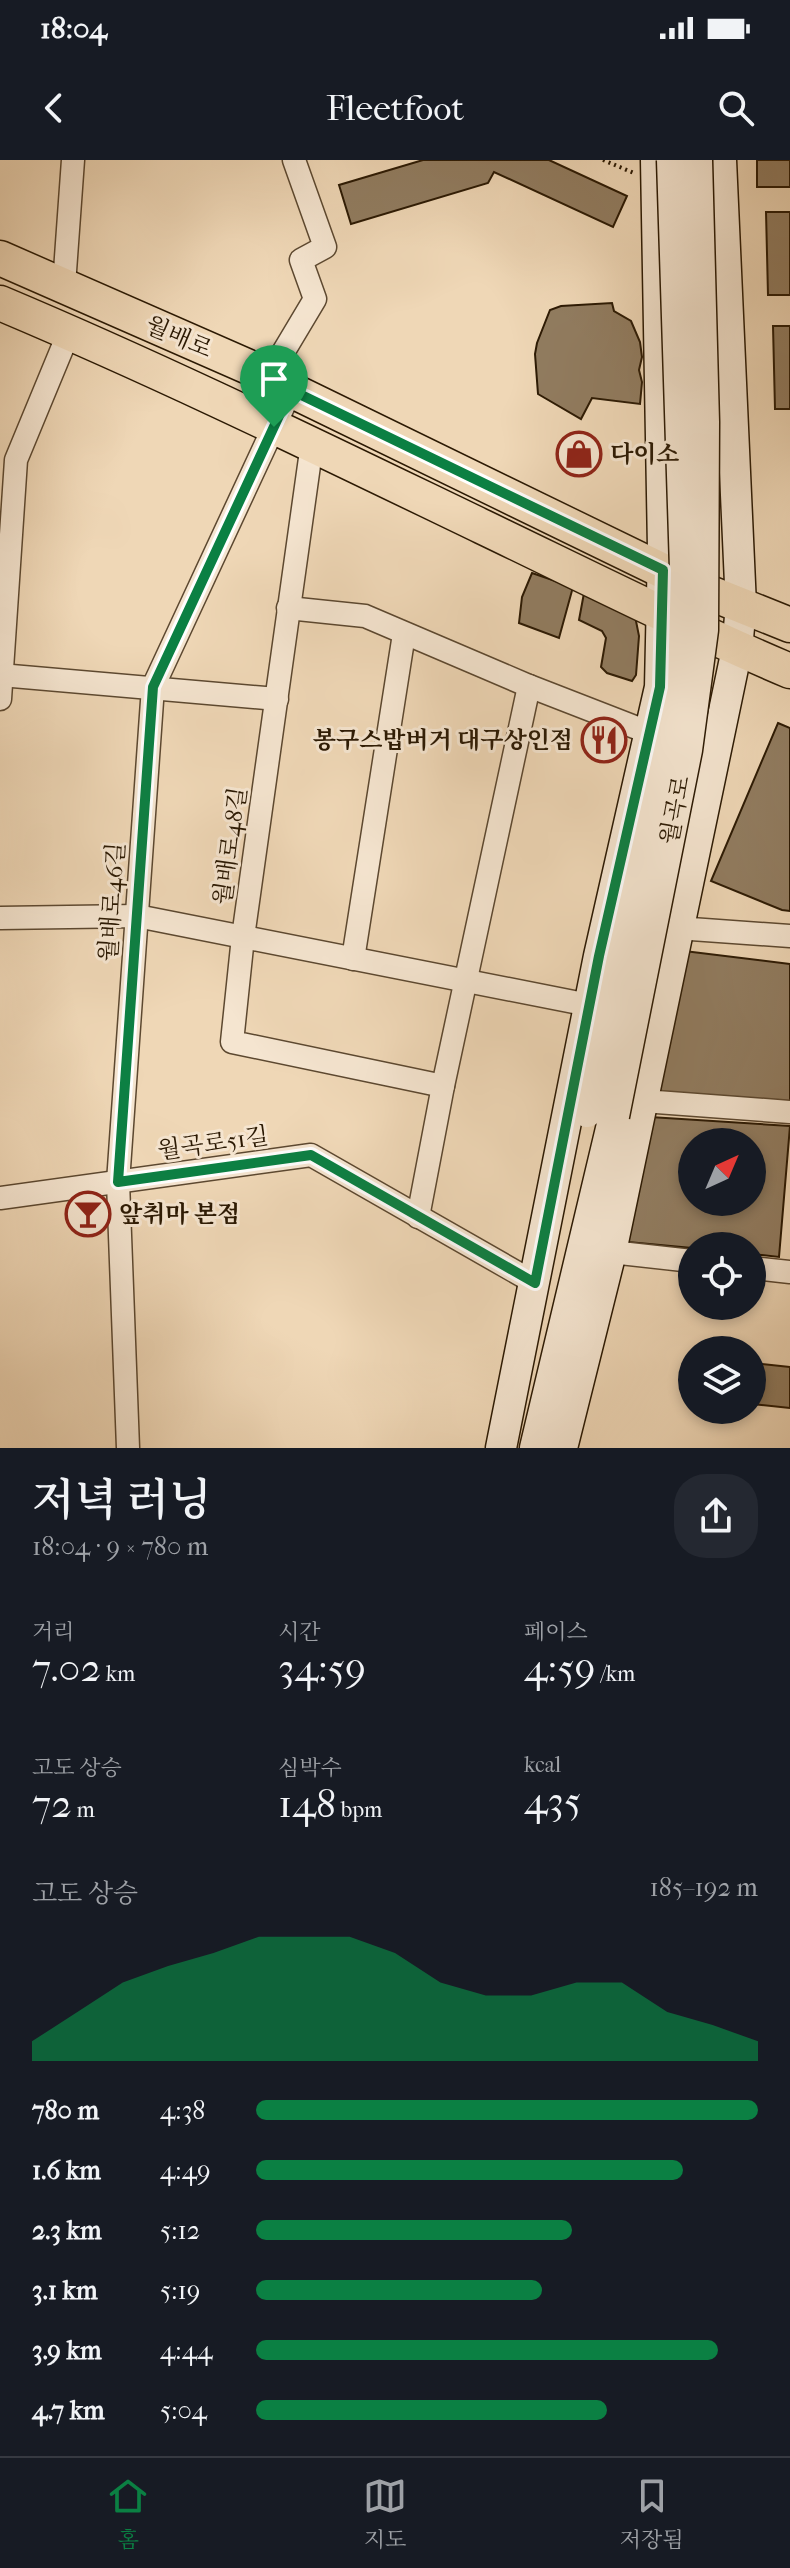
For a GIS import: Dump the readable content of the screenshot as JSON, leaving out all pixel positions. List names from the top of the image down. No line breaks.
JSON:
{"streets":{"main road":["월배로","월곡로"],"street":["월배로48길","월배로46길","월곡로51길"]},"crossings":[["월배로","월배로48길"],["월배로","월배로46길"],["월배로46길","월곡로51길"]],"places":{"shop":["다이소"],"restaurant":["봉구스밥버거 대구상인점"],"bar":["앞취마 본점"]},"north":"top right","page":{"status":"18:04","header":"Fleetfoot","heading":["저녁 러닝","18:04 · 9 × 780 m"],"stats":[["거리","7.02 km"],["시간","34:59"],["페이스","4:59 /km"],["고도 상승","72 m"],["심박수","148 bpm"],["kcal","435"]],"chart":["고도 상승","185–192 m"],"list":[{"name":"780 m","note":"4:38"},{"name":"1.6 km","note":"4:49"},{"name":"2.3 km","note":"5:12"},{"name":"3.1 km","note":"5:19"},{"name":"3.9 km","note":"4:44"},{"name":"4.7 km","note":"5:04"}],"tabs":["홈","지도","저장됨"]}}
